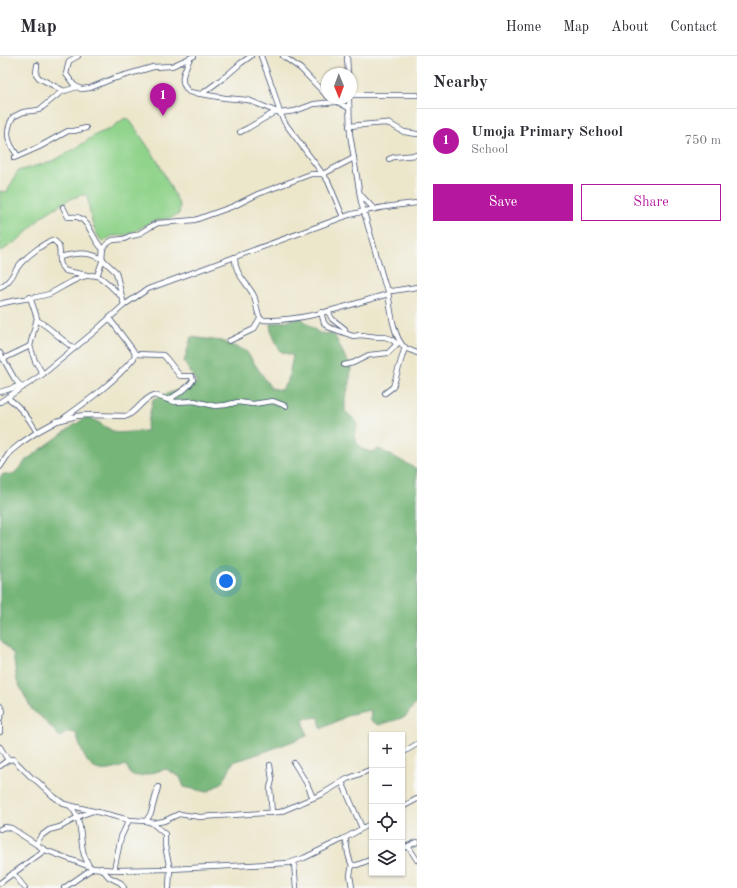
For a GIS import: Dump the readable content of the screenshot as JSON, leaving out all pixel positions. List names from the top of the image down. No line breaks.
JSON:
{"north":"bottom","page":{"header":"Map","nav":["Home","Map","About","Contact"],"heading":"Nearby","pins":"1","list":[{"mark":"1","name":"Umoja Primary School","note":"School","value":"750 m"}],"buttons":["Save","Share"],"map_buttons":["+","−"]}}
